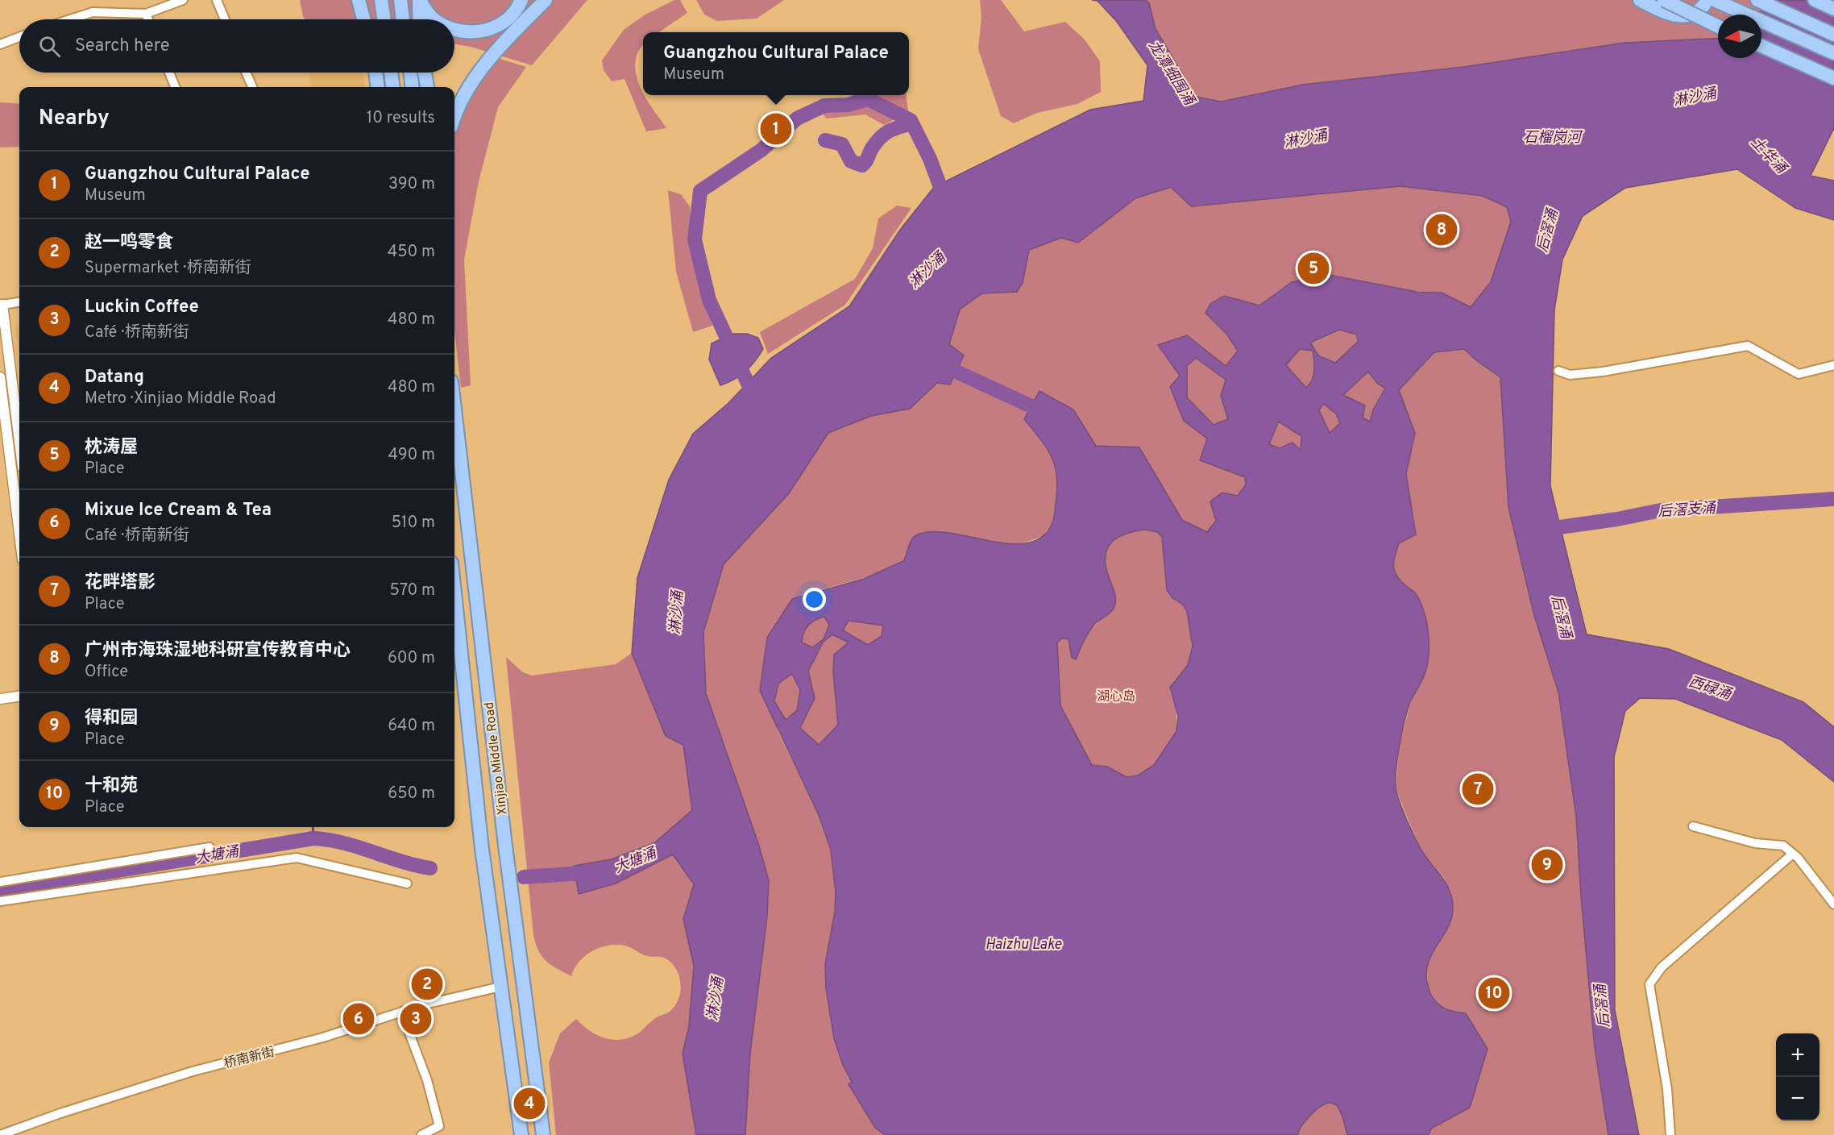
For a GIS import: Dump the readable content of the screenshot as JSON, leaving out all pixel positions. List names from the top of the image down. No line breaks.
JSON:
{"streets":{"highway":["Xinjiao Middle Road"],"street":["桥南新街"]},"crossings":[["Xinjiao Middle Road","桥南新街"]],"water":["龙潭细围涌","淋沙涌","石榴岗河","土华涌","后滘涌","后滘支涌","西碌涌","大塘涌","Haizhu Lake"],"parks":["湖心岛"],"north":"left","page":{"search":"Search here","popup":["Guangzhou Cultural Palace","Museum"],"heading":["Nearby","10 results"],"pins":["1","8","5","7","9","2","10","3","6","4"],"list":[{"mark":"1","name":"Guangzhou Cultural Palace","note":"Museum","value":"390 m"},{"mark":"2","name":"赵一鸣零食","note":"Supermarket · 桥南新街","value":"450 m"},{"mark":"3","name":"Luckin Coffee","note":"Café · 桥南新街","value":"480 m"},{"mark":"4","name":"Datang","note":"Metro · Xinjiao Middle Road","value":"480 m"},{"mark":"5","name":"枕涛屋","note":"Place","value":"490 m"},{"mark":"6","name":"Mixue Ice Cream & Tea","note":"Café · 桥南新街","value":"510 m"},{"mark":"7","name":"花畔塔影","note":"Place","value":"570 m"},{"mark":"8","name":"广州市海珠湿地科研宣传教育中心","note":"Office","value":"600 m"},{"mark":"9","name":"得和园","note":"Place","value":"640 m"},{"mark":"10","name":"十和苑","note":"Place","value":"650 m"}],"map_buttons":["+","−"]}}
